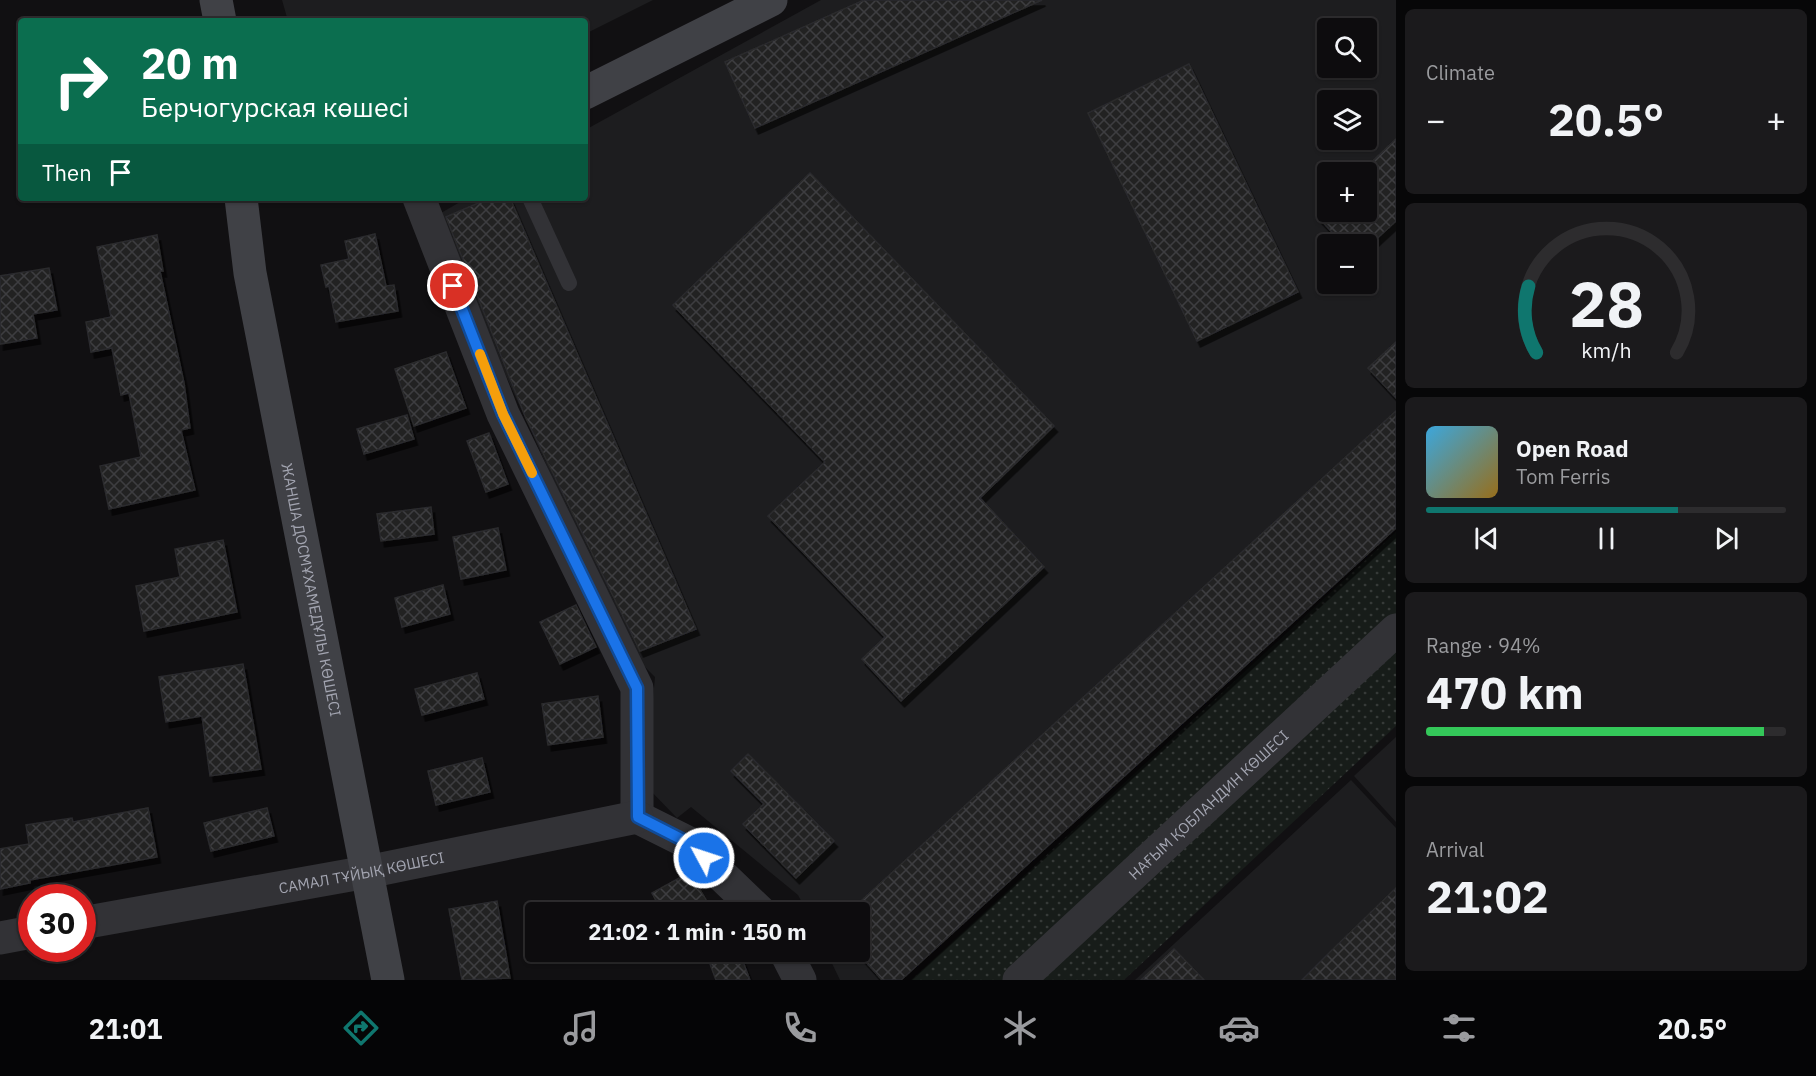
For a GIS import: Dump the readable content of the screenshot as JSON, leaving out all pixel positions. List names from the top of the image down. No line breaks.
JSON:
{"streets":{"street":["ЖАНША ДОСМҰХАМЕДҰЛЫ КӨШЕСІ","НАҒЫМ ҚОБЛАНДИН КӨШЕСІ","САМАЛ ТҰЙЫҚ КӨШЕСІ"]},"crossings":[["ЖАНША ДОСМҰХАМЕДҰЛЫ КӨШЕСІ","САМАЛ ТҰЙЫҚ КӨШЕСІ"]],"page":{"tile":["Climate",["Range · 94%","470 km"],["Arrival","21:02"]],"map_buttons":["+","−"],"turn":["20 m","Берчогурская көшесі"],"heat":["−","20.5°","+"],"then":"Then","song":["Open Road","Tom Ferris"],"limit":"30","trip":"21:02 · 1 min · 150 m","tabs":["21:01","20.5°"],"gauge":["28","km/h"]}}
